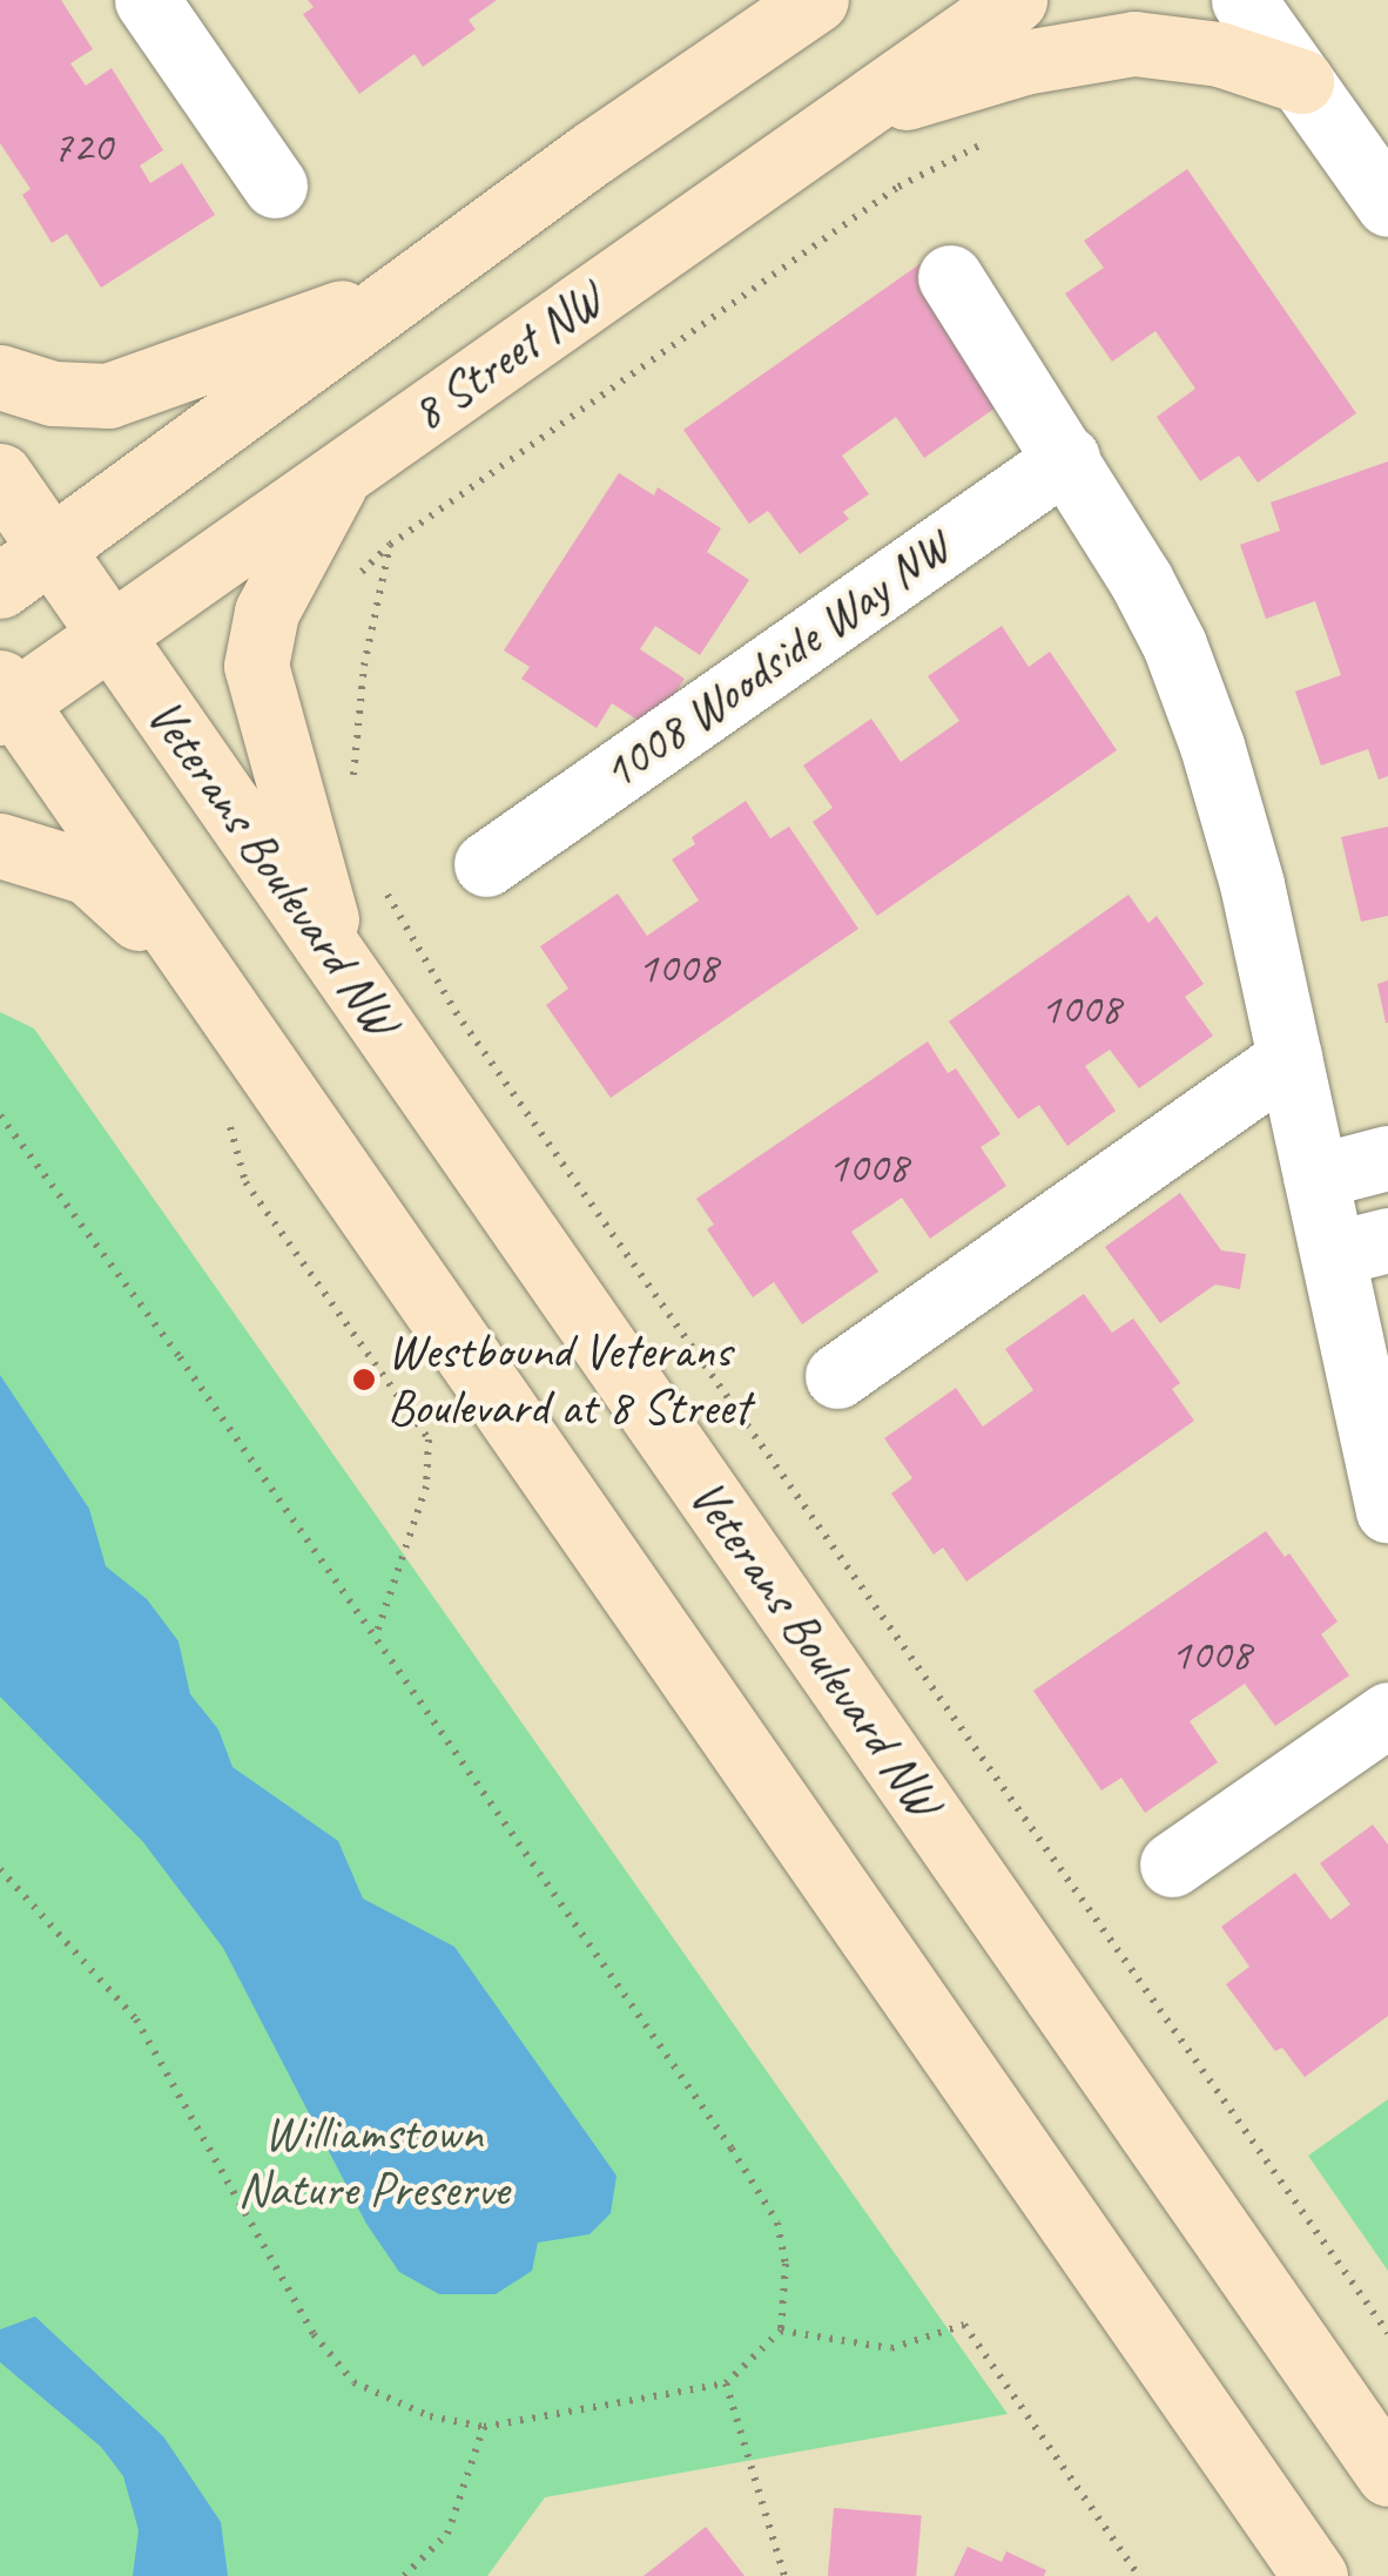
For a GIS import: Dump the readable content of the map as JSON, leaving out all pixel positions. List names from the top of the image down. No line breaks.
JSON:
{"streets":{"main road":["8 Street NW","Veterans Boulevard NW"],"street":["1008 Woodside Way NW"]},"crossings":[["8 Street NW","Veterans Boulevard NW"]],"parks":["Williamstown Nature Preserve"],"places":["Westbound Veterans Boulevard at 8 Street"],"house_numbers":["720","1008","1008","1008","1008"]}
